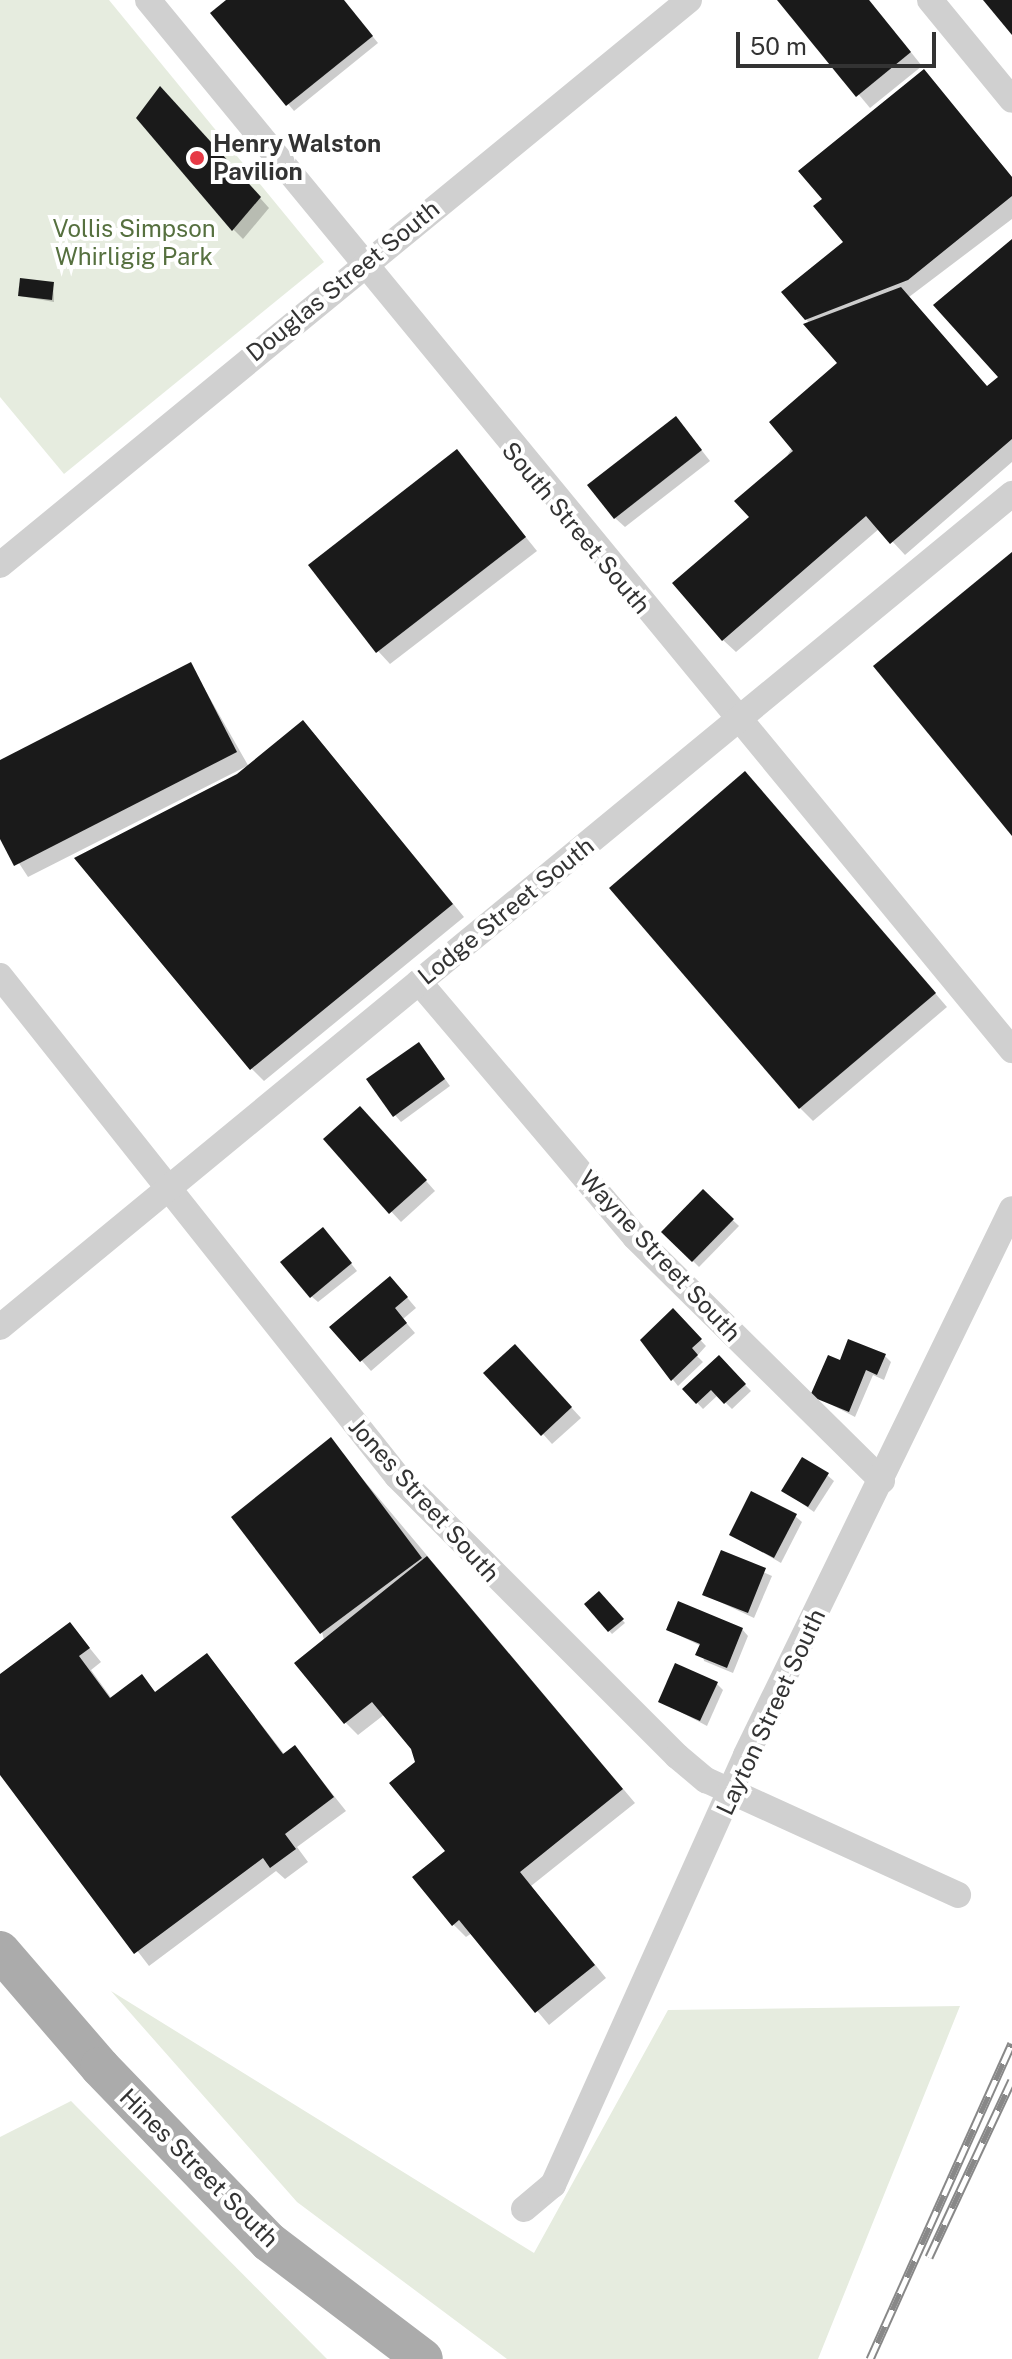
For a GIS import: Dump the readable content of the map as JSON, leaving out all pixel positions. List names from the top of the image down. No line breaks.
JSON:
{"streets":{"main road":["Hines Street South"],"street":["Douglas Street South","South Street South","Lodge Street South","Wayne Street South","Jones Street South","Layton Street South"]},"crossings":[["Douglas Street South","South Street South"],["South Street South","Lodge Street South"],["Lodge Street South","Wayne Street South"],["Lodge Street South","Jones Street South"],["Wayne Street South","Layton Street South"],["Jones Street South","Layton Street South"]],"parks":["Vollis Simpson Whirligig Park"],"places":["Henry Walston Pavilion"],"scale_bar":"50 m"}
